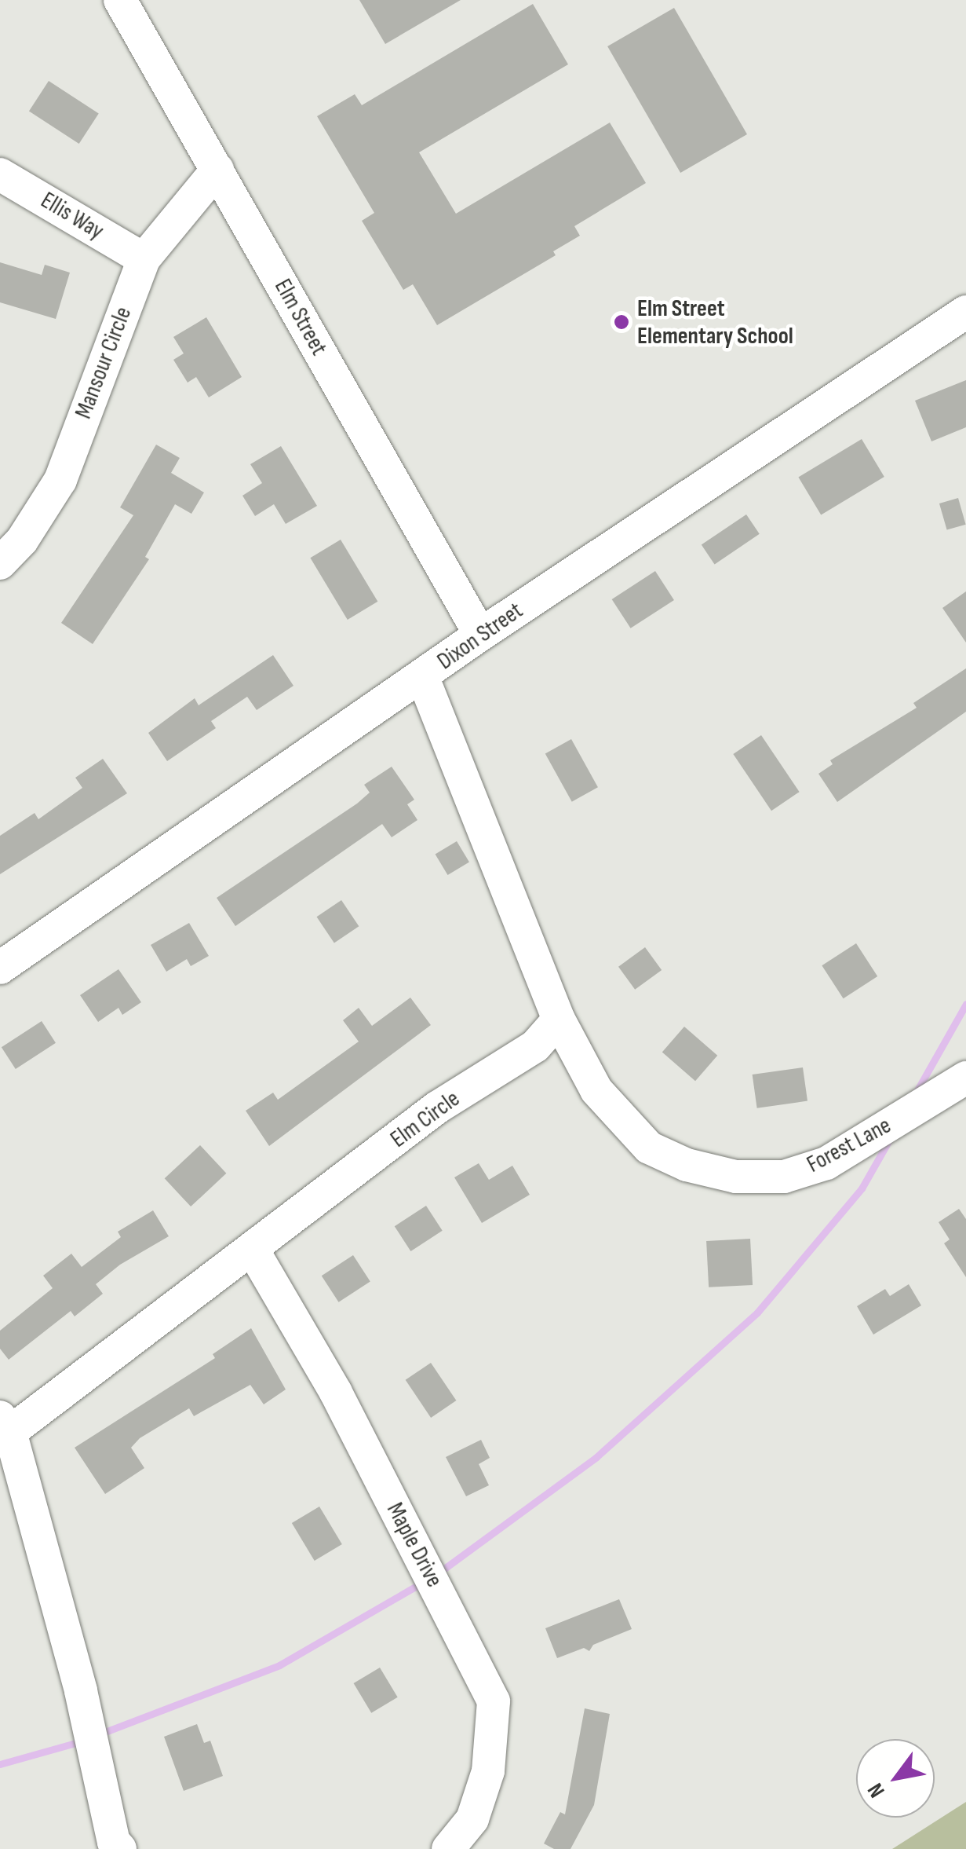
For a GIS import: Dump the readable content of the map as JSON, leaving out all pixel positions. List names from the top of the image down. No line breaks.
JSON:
{"streets":{"street":["Ellis Way","Elm Street","Mansour Circle","Dixon Street","Elm Circle","Forest Lane","Maple Drive"]},"crossings":[["Ellis Way","Mansour Circle"],["Elm Street","Mansour Circle"],["Elm Street","Dixon Street"],["Elm Circle","Forest Lane"],["Elm Circle","Maple Drive"]],"places":["Elm Street Elementary School"],"north":"bottom left"}
